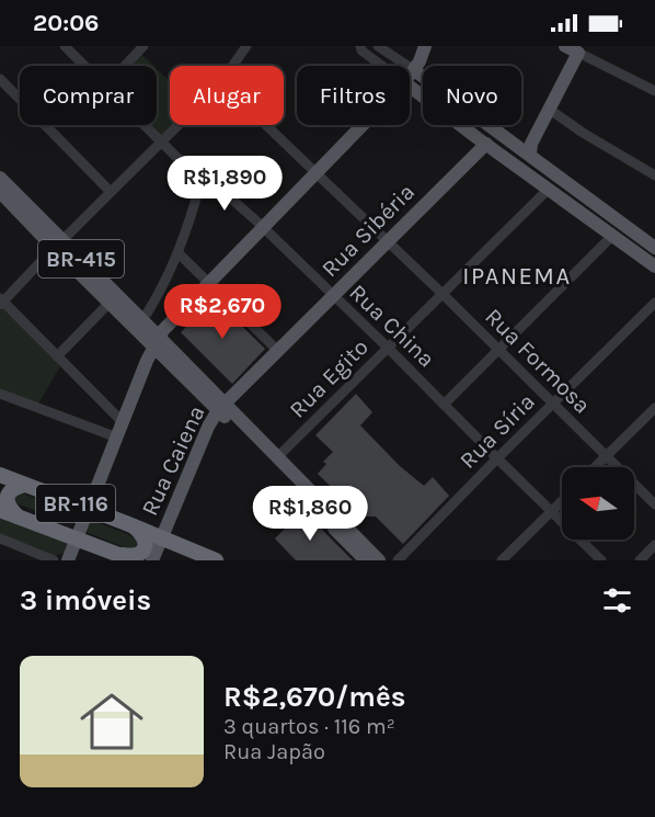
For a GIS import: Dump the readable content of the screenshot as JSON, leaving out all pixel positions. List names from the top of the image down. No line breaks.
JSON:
{"streets":{"highway":["BR-116"],"main road":["Rua Sibéria","BR-415","Rua Caiena"],"street":["Rua China","Rua Formosa","Rua Egito","Rua Síria"]},"crossings":[["Rua Sibéria","Rua China"],["Rua Sibéria","Rua Formosa"],["Rua Sibéria","Rua Caiena"],["Rua China","Rua Egito"],["Rua China","Rua Síria"],["Rua Formosa","Rua Egito"],["Rua Formosa","Rua Síria"],["Rua Caiena","BR-116"]],"districts":["IPANEMA"],"north":"left","page":{"status":"20:06","chip":["Comprar","Alugar","Filtros","Novo"],"price":["R$1,890","R$2,670","R$1,860"],"heading":"3 imóveis","list":[{"name":"R$2,670/mês","note":"3 quartos · 116 m² · Rua Japão"}]}}
